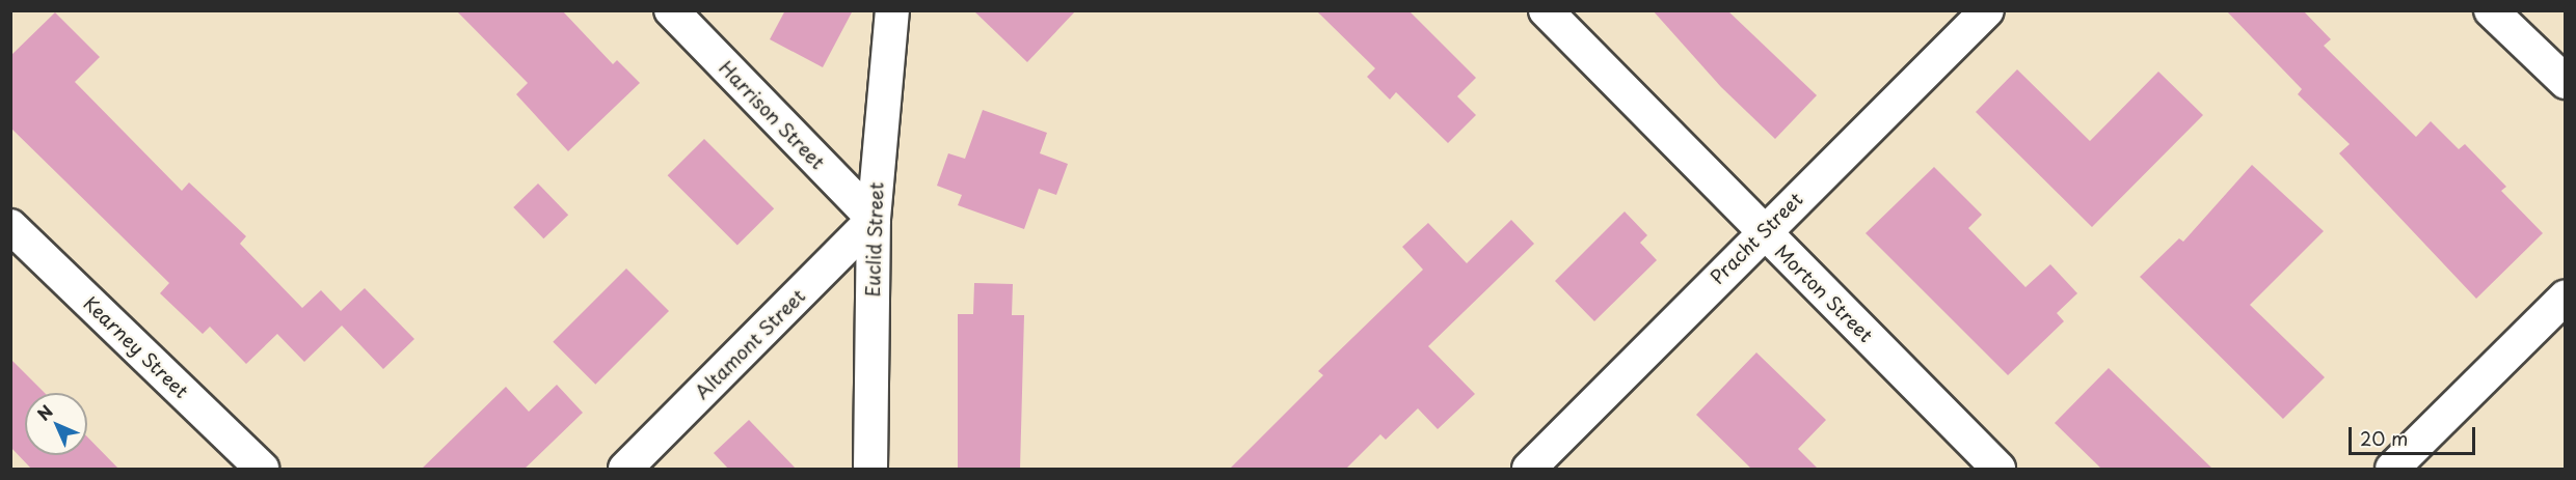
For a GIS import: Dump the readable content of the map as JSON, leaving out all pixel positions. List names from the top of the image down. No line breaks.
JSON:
{"streets":{"street":["Harrison Street","Pracht Street","Euclid Street","Morton Street","Altamont Street","Kearney Street"]},"crossings":[["Harrison Street","Euclid Street"],["Harrison Street","Altamont Street"],["Pracht Street","Morton Street"],["Euclid Street","Altamont Street"]],"scale_bar":"20 m","north":"top left"}
